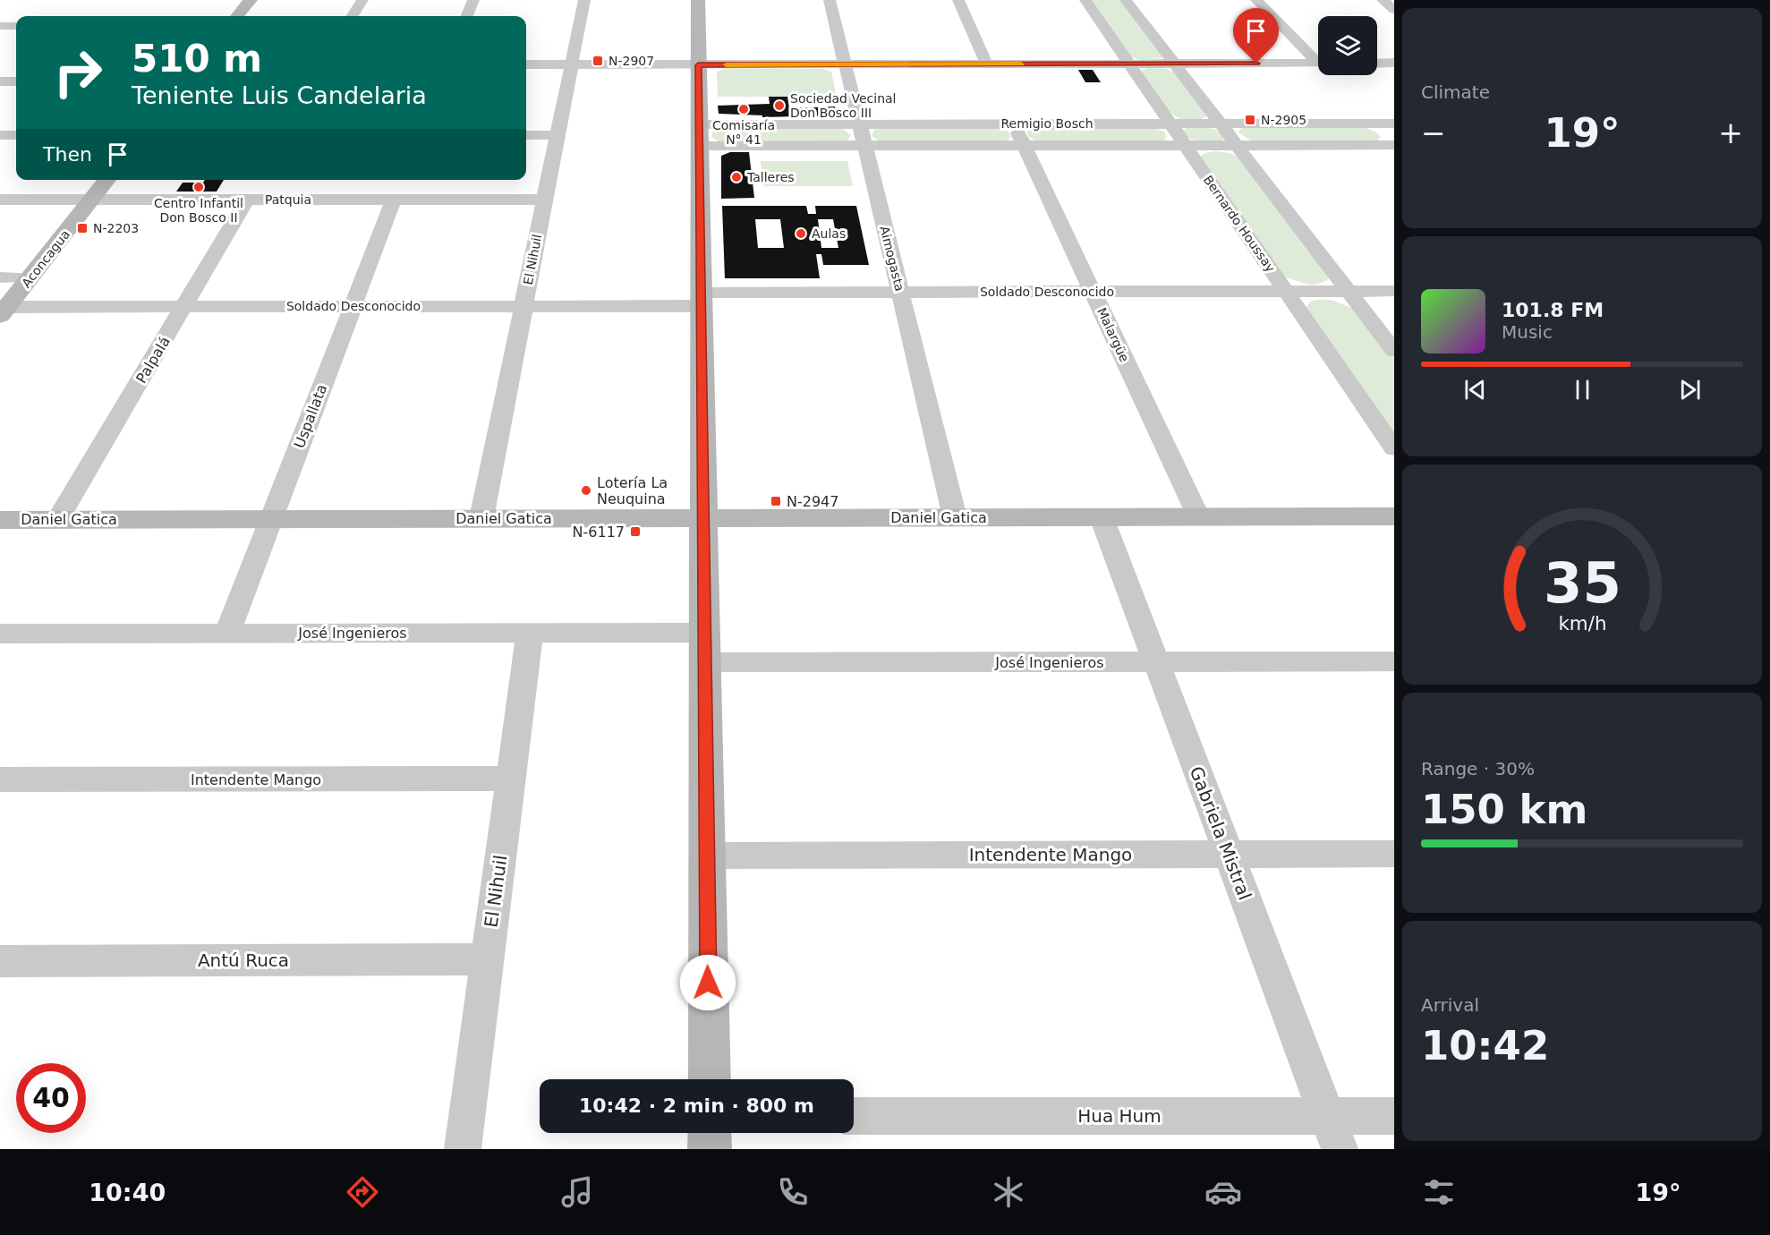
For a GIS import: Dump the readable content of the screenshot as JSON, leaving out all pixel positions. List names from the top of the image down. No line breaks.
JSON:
{"streets":{"street":["Remigio Bosch","Patquia","Bernardo Houssay","Aconcagua","Aimogasta","El Nihuil","Soldado Desconocido","Malargüe","Palpalá","Uspallata","Daniel Gatica","José Ingenieros","Intendente Mango","Gabriela Mistral","Antú Ruca","Hua Hum"]},"crossings":[["Remigio Bosch","Bernardo Houssay"],["Remigio Bosch","Aimogasta"],["Remigio Bosch","Malargüe"],["Patquia","Aconcagua"],["Patquia","El Nihuil"],["Patquia","Palpalá"],["Patquia","Uspallata"],["Bernardo Houssay","Soldado Desconocido"],["Aconcagua","Soldado Desconocido"],["Aimogasta","Soldado Desconocido"],["Aimogasta","Daniel Gatica"],["El Nihuil","Soldado Desconocido"],["El Nihuil","Daniel Gatica"],["El Nihuil","José Ingenieros"],["El Nihuil","Intendente Mango"],["El Nihuil","Antú Ruca"],["Soldado Desconocido","Malargüe"],["Soldado Desconocido","Palpalá"],["Soldado Desconocido","Uspallata"],["Malargüe","Daniel Gatica"],["Palpalá","Daniel Gatica"],["Uspallata","Daniel Gatica"],["Uspallata","José Ingenieros"],["Daniel Gatica","Gabriela Mistral"],["José Ingenieros","Gabriela Mistral"],["Intendente Mango","Gabriela Mistral"],["Gabriela Mistral","Hua Hum"]],"places":{"transit":["N-2907","N-2905","N-2203","N-2947","N-6117"],"other":["Sociedad Vecinal Don Bosco III","Comisaría N° 41","Talleres","Centro Infantil Don Bosco II","Aulas","Lotería La Neuquina"]},"page":{"tile":["Climate",["Range · 30%","150 km"],["Arrival","10:42"]],"turn":["510 m","Teniente Luis Candelaria"],"heat":["−","19°","+"],"then":"Then","song":["101.8 FM","Music"],"limit":"40","trip":"10:42 · 2 min · 800 m","tabs":["10:40","19°"],"gauge":["35","km/h"]}}
